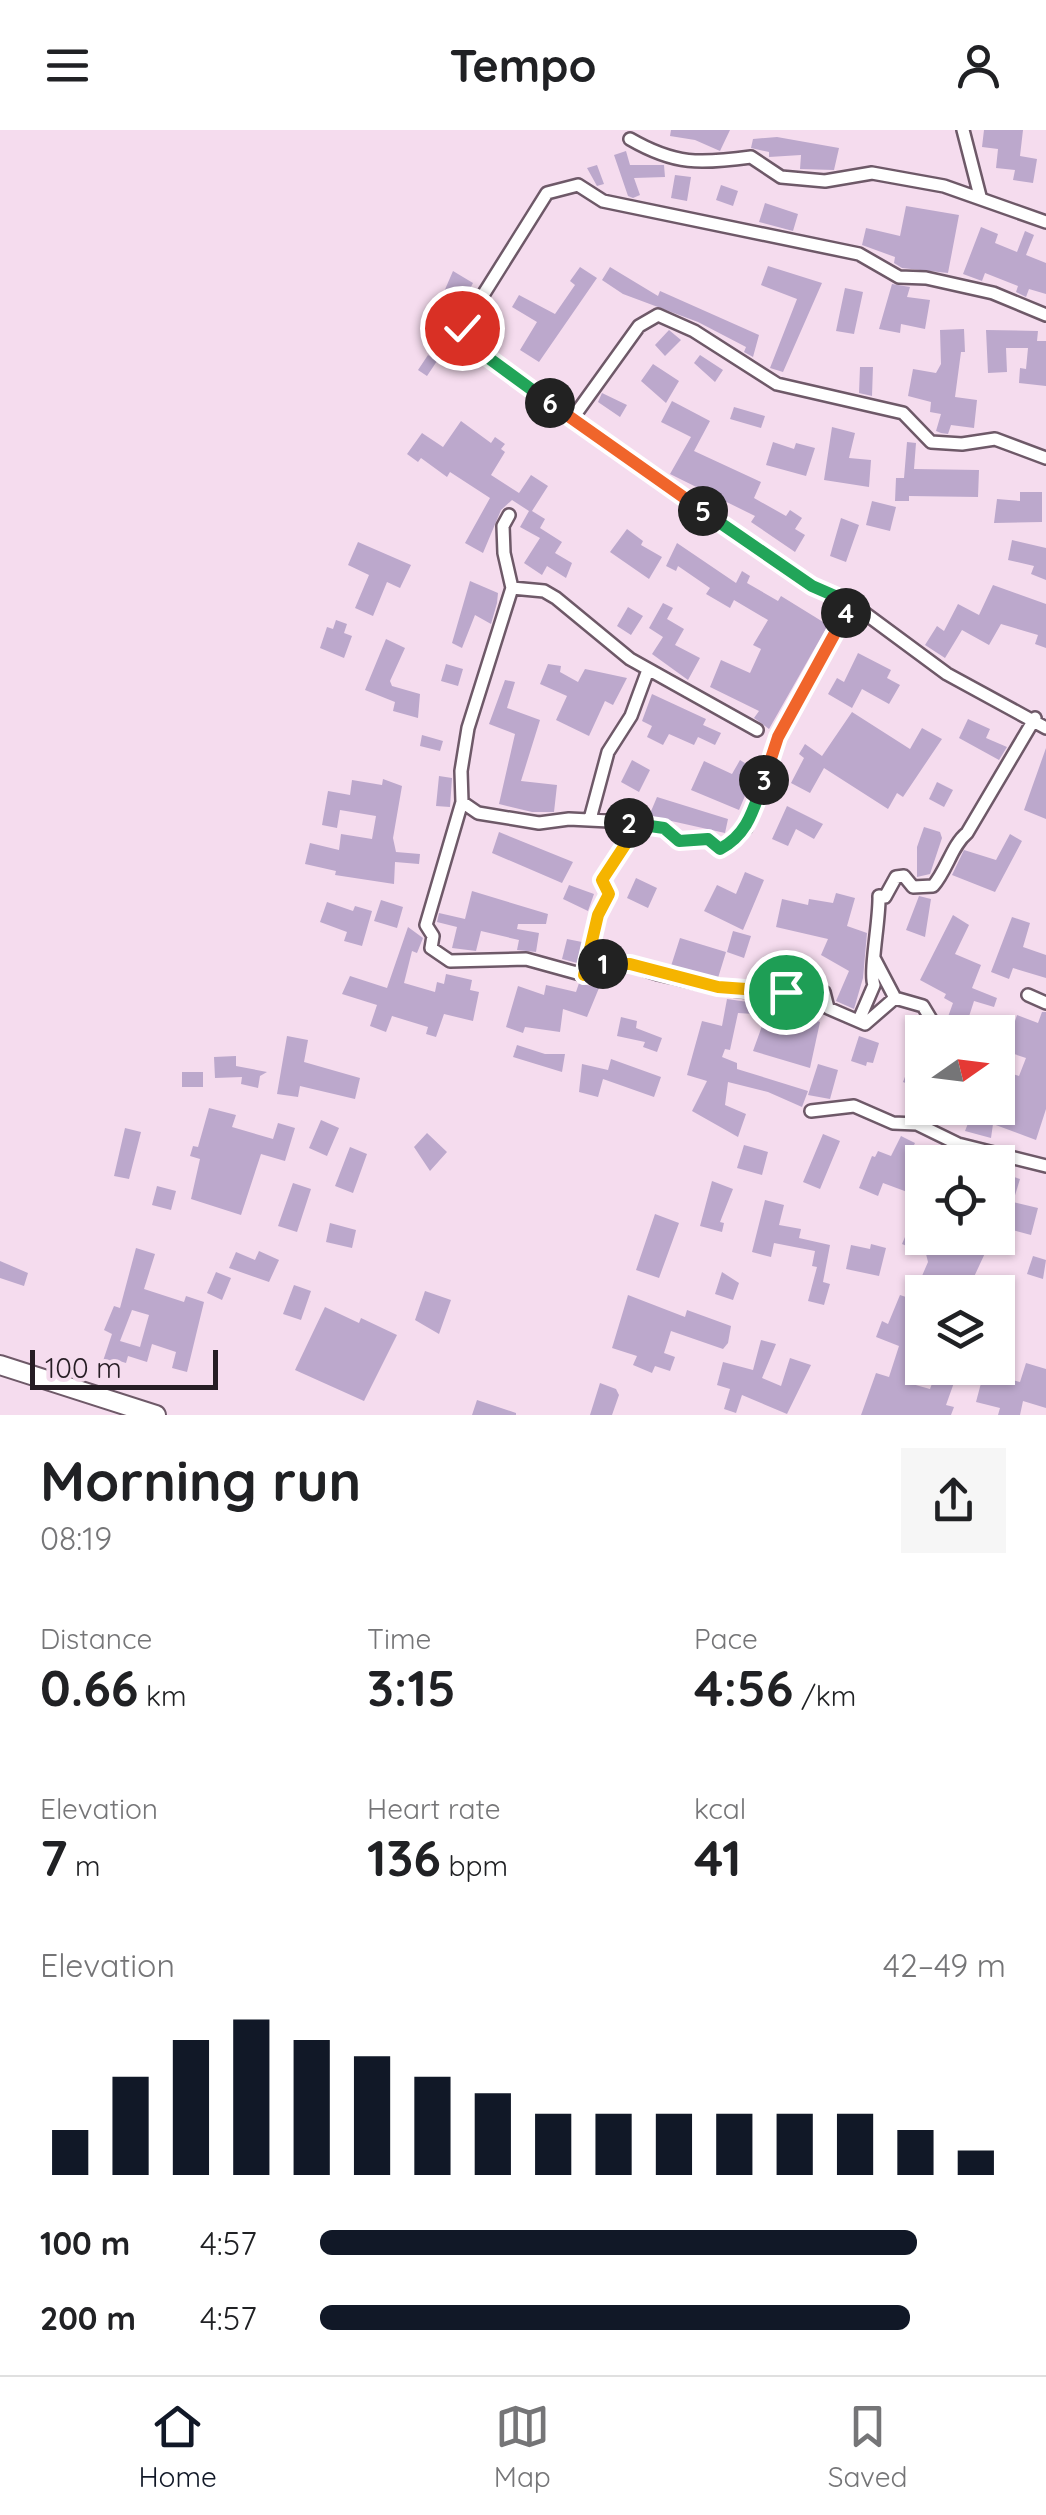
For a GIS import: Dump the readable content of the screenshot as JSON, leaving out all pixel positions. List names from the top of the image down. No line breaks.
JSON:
{"scale_bar":"100 m","north":"right","page":{"header":"Tempo","pins":["6","5","4","3","2","1"],"scale":"100 m","heading":["Morning run","08:19"],"stats":[["Distance","0.66 km"],["Time","3:15"],["Pace","4:56 /km"],["Elevation","7 m"],["Heart rate","136 bpm"],["kcal","41"]],"chart":["Elevation","42–49 m"],"list":[{"name":"100 m","note":"4:57"},{"name":"200 m","note":"4:57"}],"tabs":["Home","Map","Saved"]}}
